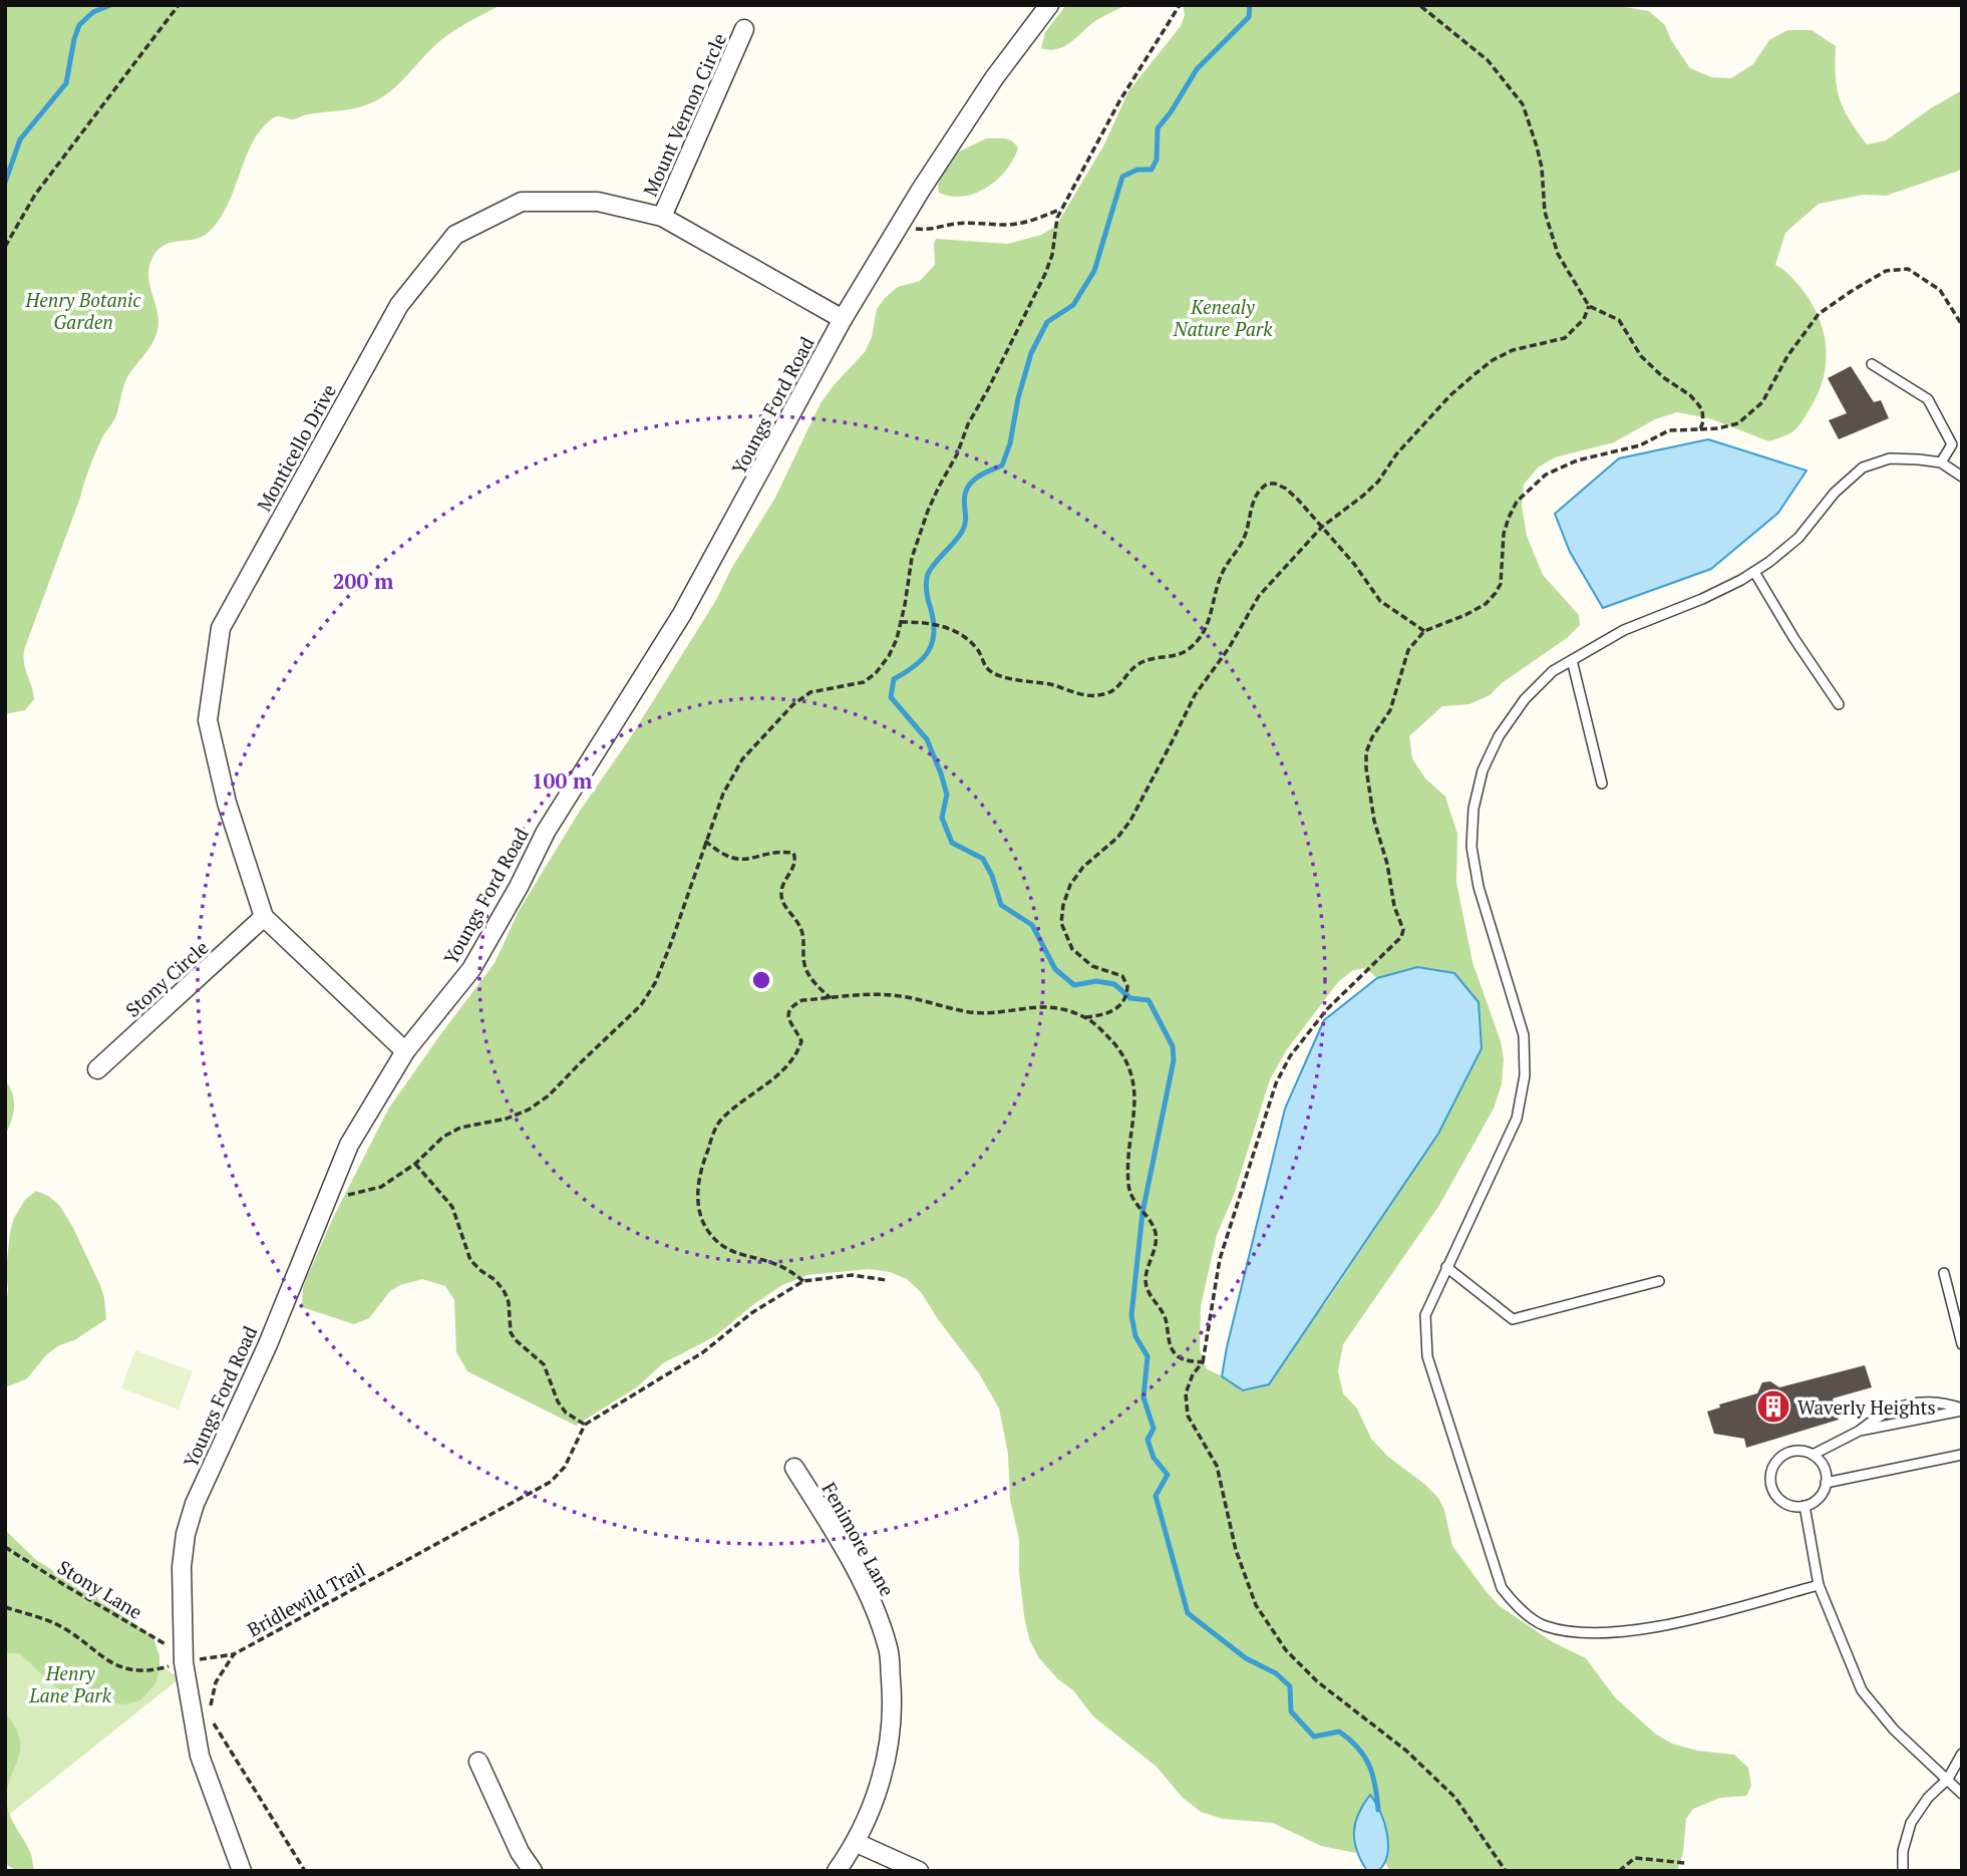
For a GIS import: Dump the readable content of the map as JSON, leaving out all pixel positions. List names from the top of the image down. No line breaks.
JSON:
{"streets":{"street":["Mount Vernon Circle","Youngs Ford Road","Monticello Drive","Stony Circle","Fenimore Lane"],"path":["Stony Lane","Bridlewild Trail"]},"crossings":[["Mount Vernon Circle","Monticello Drive"],["Youngs Ford Road","Monticello Drive"],["Youngs Ford Road","Stony Lane"],["Monticello Drive","Stony Circle"]],"parks":["Henry Botanic Garden","Kenealy Nature Park","Henry Lane Park"],"places":{"building":["Waverly Heights"]},"rings":["200 m","100 m"]}
